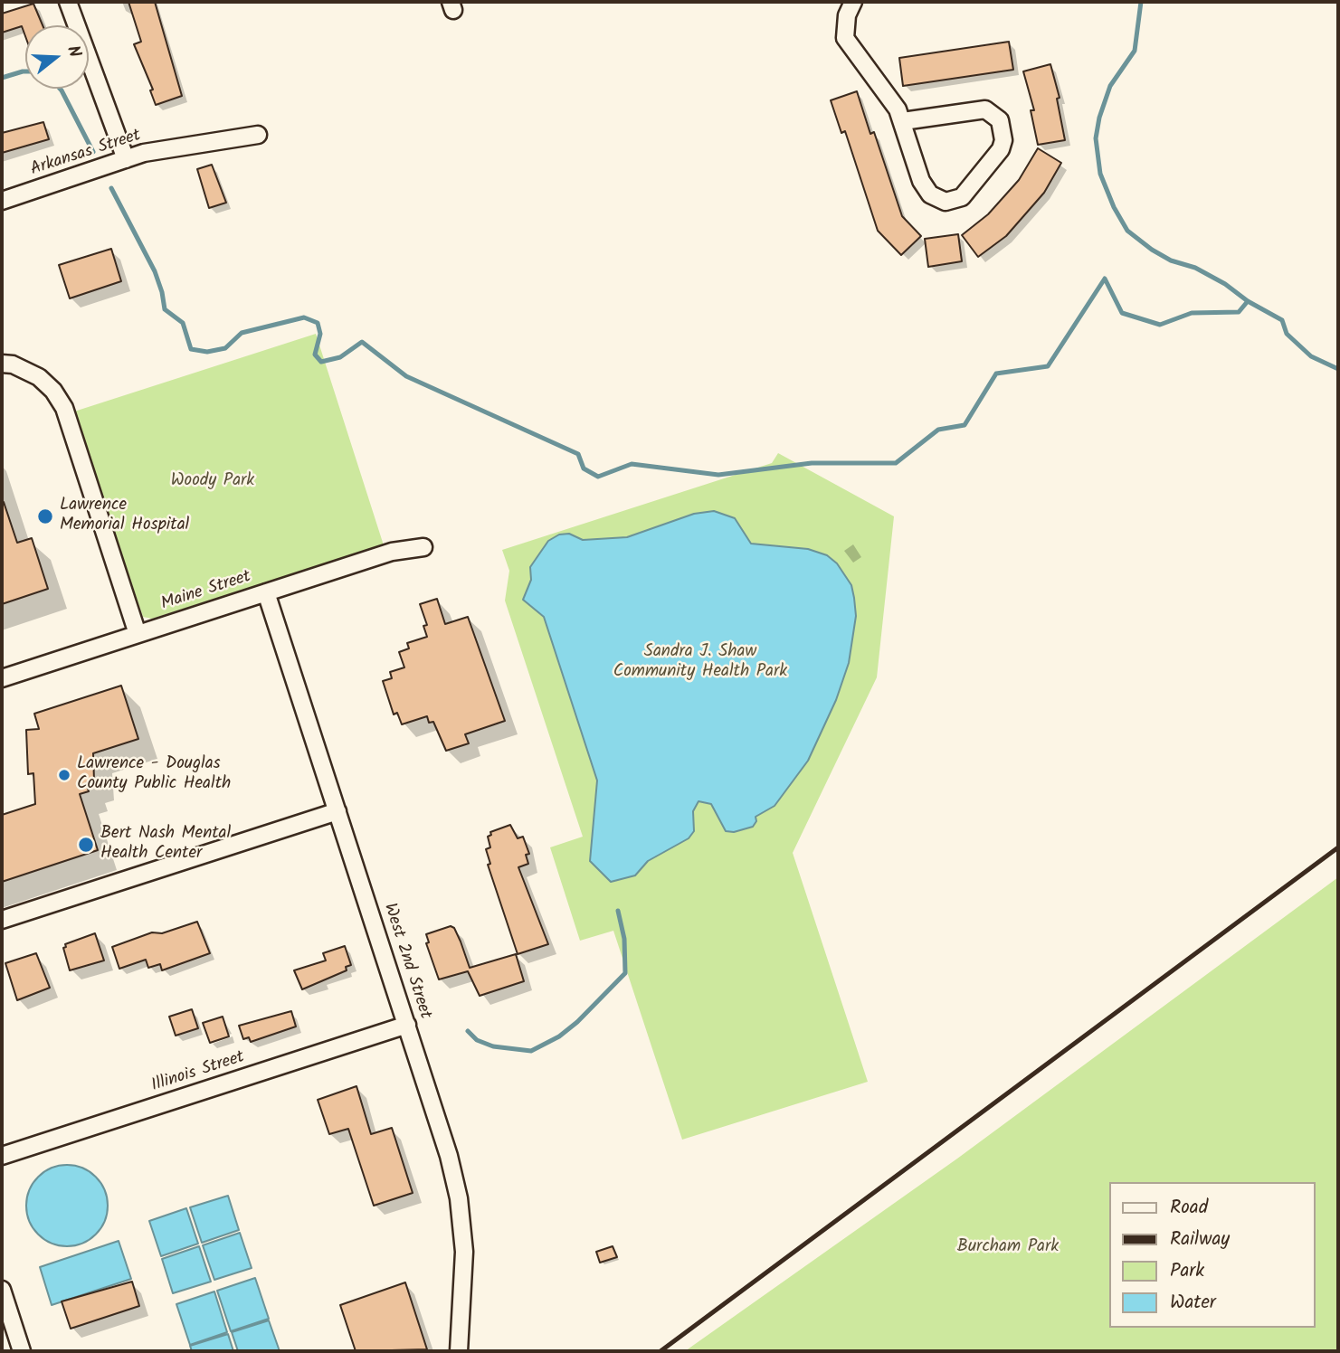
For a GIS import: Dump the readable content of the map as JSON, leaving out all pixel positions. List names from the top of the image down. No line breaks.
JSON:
{"streets":{"street":["Arkansas Street","Maine Street","West 2nd Street","Illinois Street"]},"crossings":[["Maine Street","West 2nd Street"],["West 2nd Street","Illinois Street"]],"parks":["Woody Park","Sandra J. Shaw Community Health Park","Burcham Park"],"places":["Lawrence Memorial Hospital","Lawrence - Douglas County Public Health","Bert Nash Mental Health Center"],"legend":["Road","Railway","Park","Water"],"north":"right"}
